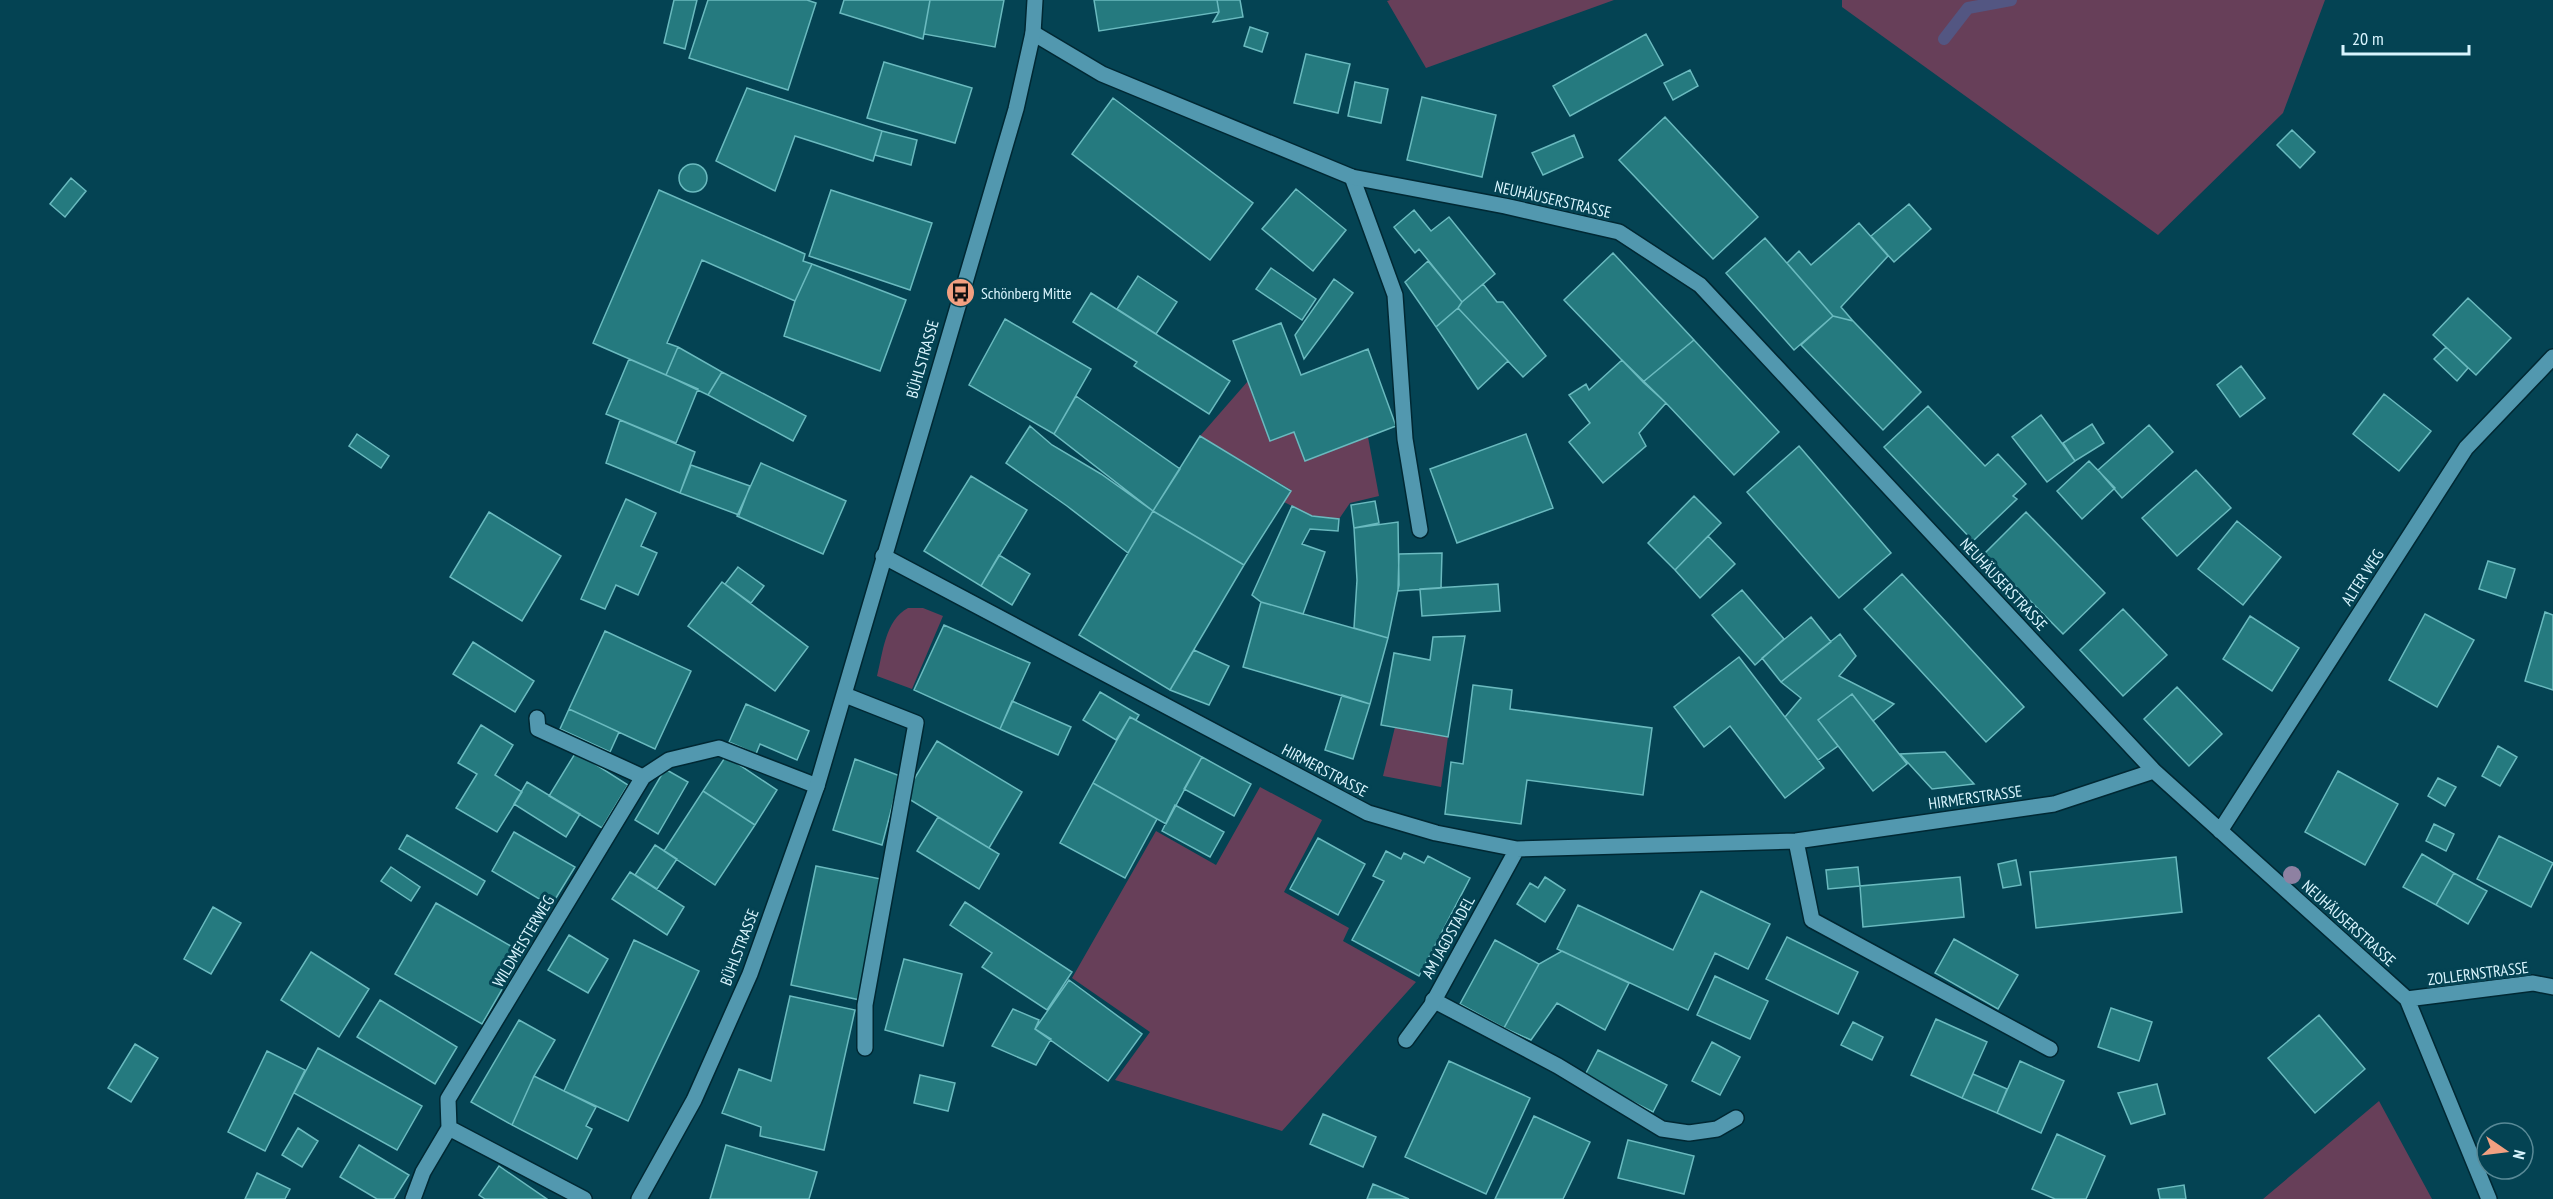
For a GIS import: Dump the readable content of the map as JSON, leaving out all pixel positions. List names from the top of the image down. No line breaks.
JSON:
{"streets":{"street":["NEUHÄUSERSTRASSE","BÜHLSTRASSE","ALTER WEG","HIRMERSTRASSE","AM JAGDSTADEL","WILDMEISTERWEG","ZOLLERNSTRASSE"]},"crossings":[["NEUHÄUSERSTRASSE","BÜHLSTRASSE"],["NEUHÄUSERSTRASSE","ALTER WEG"],["NEUHÄUSERSTRASSE","HIRMERSTRASSE"],["NEUHÄUSERSTRASSE","ZOLLERNSTRASSE"],["BÜHLSTRASSE","HIRMERSTRASSE"],["BÜHLSTRASSE","WILDMEISTERWEG"],["HIRMERSTRASSE","AM JAGDSTADEL"]],"places":{"bus stop":["Schönberg Mitte"]},"scale_bar":"20 m","north":"right"}
